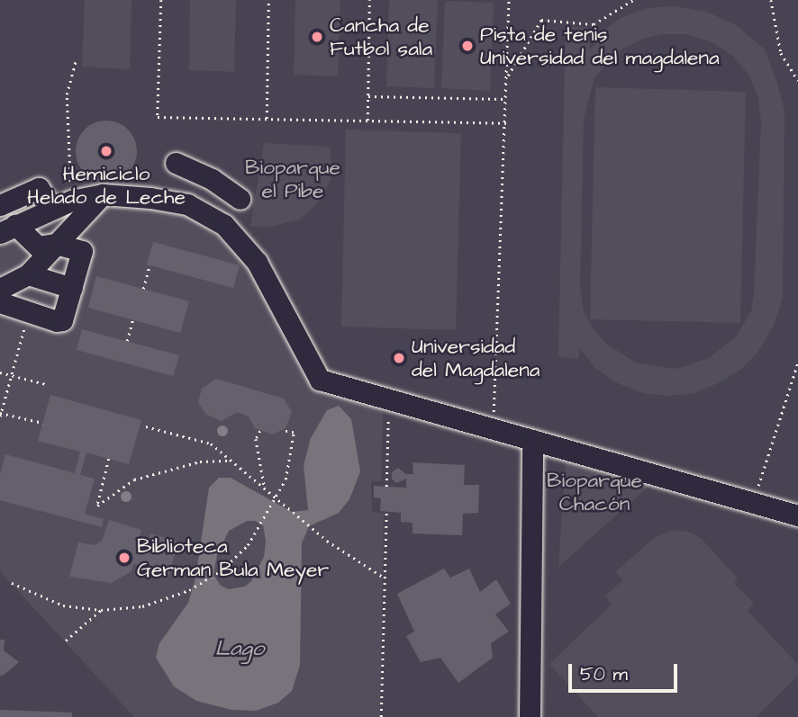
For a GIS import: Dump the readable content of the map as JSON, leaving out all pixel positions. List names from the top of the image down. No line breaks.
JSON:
{"water":["Lago"],"parks":["Bioparque el Pibe","Bioparque Chacón"],"places":["Cancha de Futbol sala","Pista de tenis Universidad del magdalena","Hemiciclo Helado de Leche","Universidad del Magdalena","Biblioteca German Bula Meyer"],"scale_bar":"50 m"}
